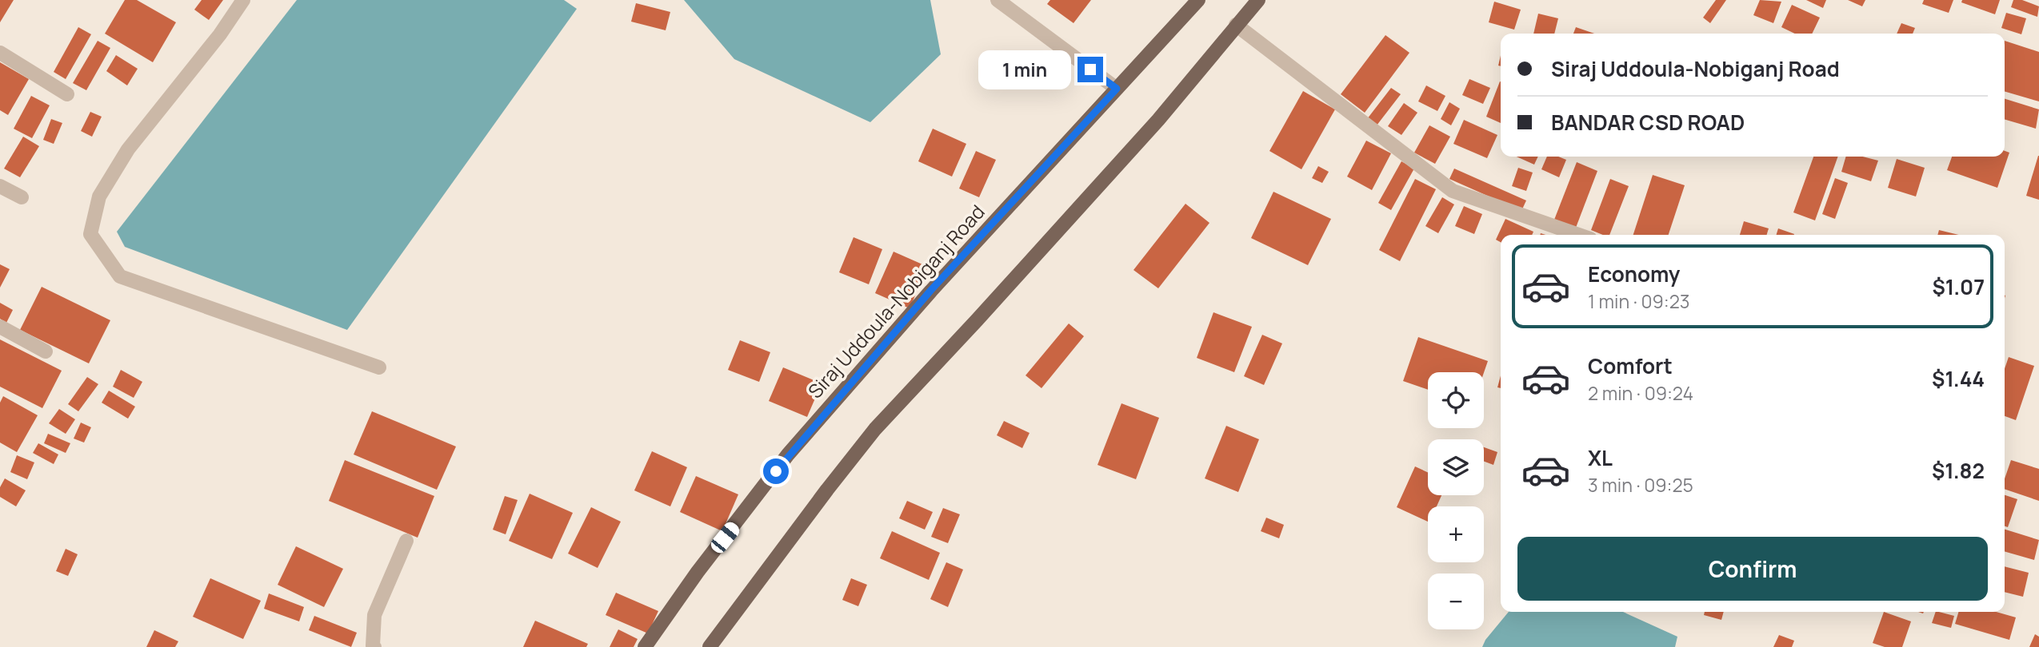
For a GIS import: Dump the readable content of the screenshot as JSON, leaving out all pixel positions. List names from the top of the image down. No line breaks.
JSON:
{"streets":{"main road":["Siraj Uddoula-Nobiganj Road"]},"page":{"banner":["Siraj Uddoula-Nobiganj Road","BANDAR CSD ROAD"],"bubble":"1 min","list":[{"name":"Economy","note":"1 min · 09:23","value":"$1.07"},{"name":"Comfort","note":"2 min · 09:24","value":"$1.44"},{"name":"XL","note":"3 min · 09:25","value":"$1.82"}],"map_buttons":["+","−"],"buttons":"Confirm"}}
